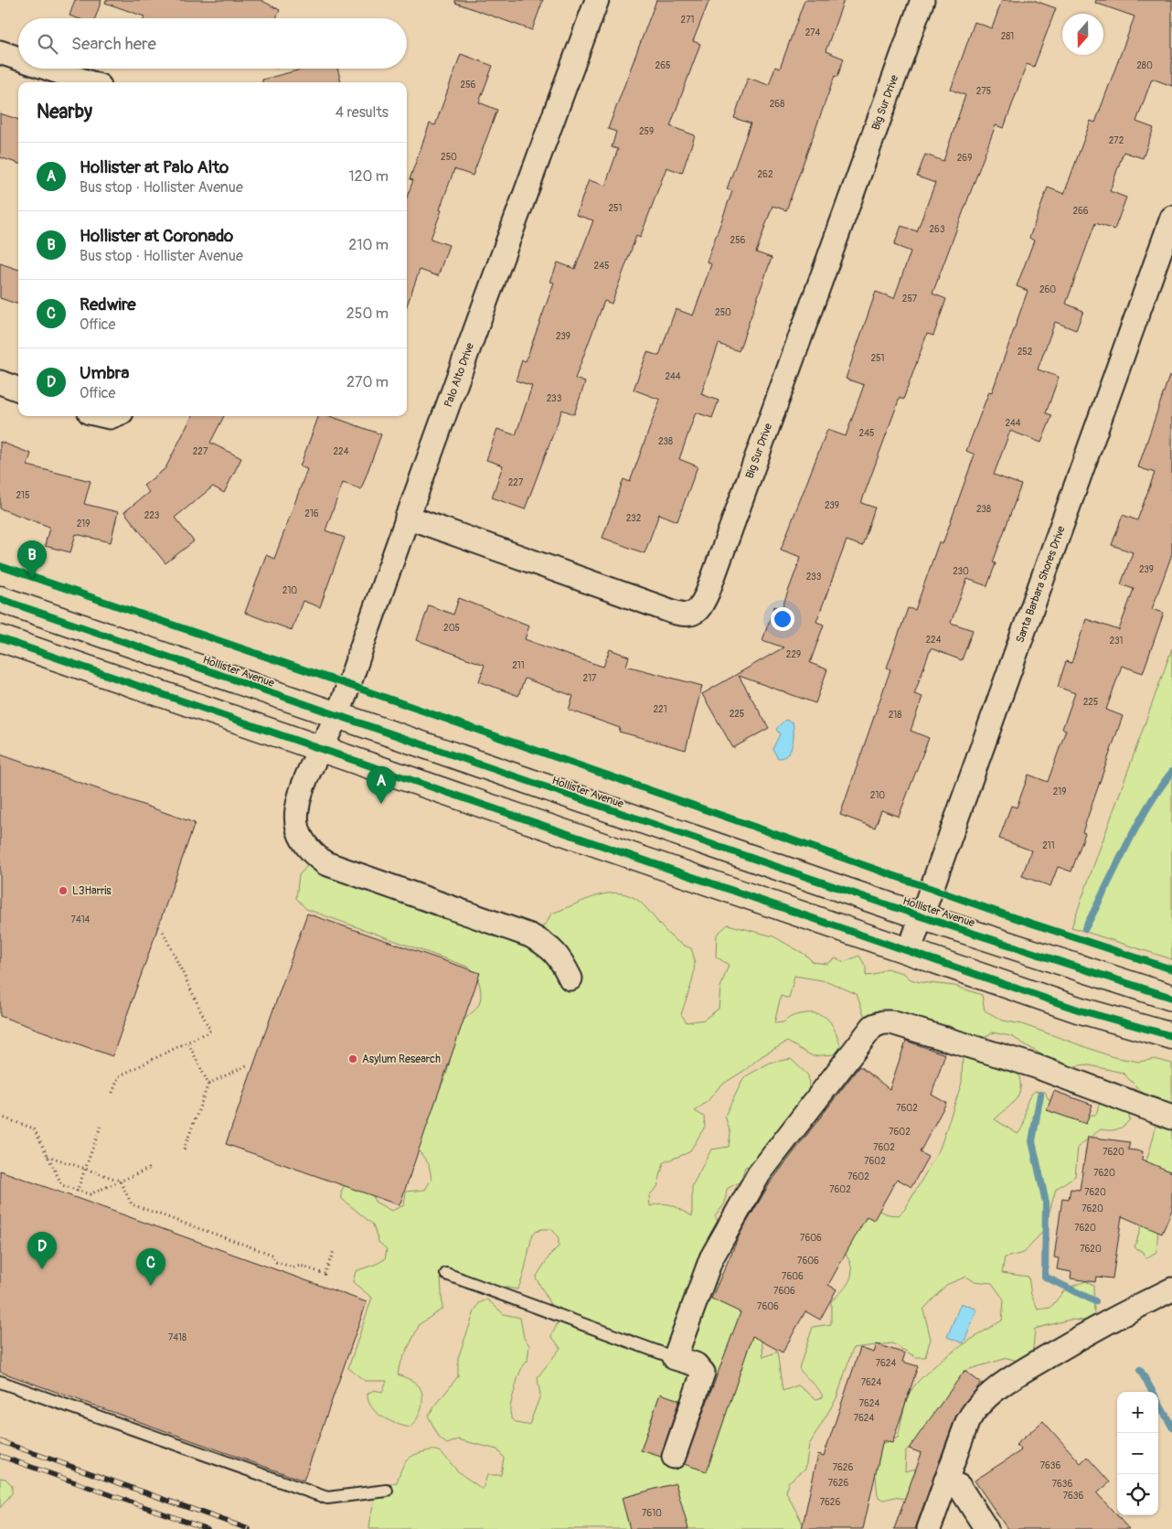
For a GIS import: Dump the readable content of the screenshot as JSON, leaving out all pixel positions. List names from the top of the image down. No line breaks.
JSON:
{"streets":{"main road":["Hollister Avenue"],"street":["Big Sur Drive","Palo Alto Drive","Santa Barbara Shores Drive"]},"crossings":[["Big Sur Drive","Palo Alto Drive"],["Palo Alto Drive","Hollister Avenue"],["Santa Barbara Shores Drive","Hollister Avenue"]],"places":["L3Harris","Asylum Research"],"house_numbers":["271","274","281","265","280","256","275","268","259","272","250","269","262","251","266","263","256","245","260","257","250","239","252","251","244","233","244","245","238","227","224","227","215","239","238","216","223","232","219","239","230","233","210","205","224","231","229","211","217","225","221","225","218","219","210","211","7414","7602","7602","7602","7620","7602","7620","7602","7602","7620","7620","7620","7606","7620","7606","7606","7606","7606","7418","7624","7624","7624","7624","7636","7626","7626","7636","7636","7626","7610"],"north":"bottom","page":{"search":"Search here","heading":["Nearby","4 results"],"list":[{"mark":"A","name":"Hollister at Palo Alto","note":"Bus stop · Hollister Avenue","value":"120 m"},{"mark":"B","name":"Hollister at Coronado","note":"Bus stop · Hollister Avenue","value":"210 m"},{"mark":"C","name":"Redwire","note":"Office","value":"250 m"},{"mark":"D","name":"Umbra","note":"Office","value":"270 m"}],"pins":["B","A","D","C"],"map_buttons":["+","−"]}}
